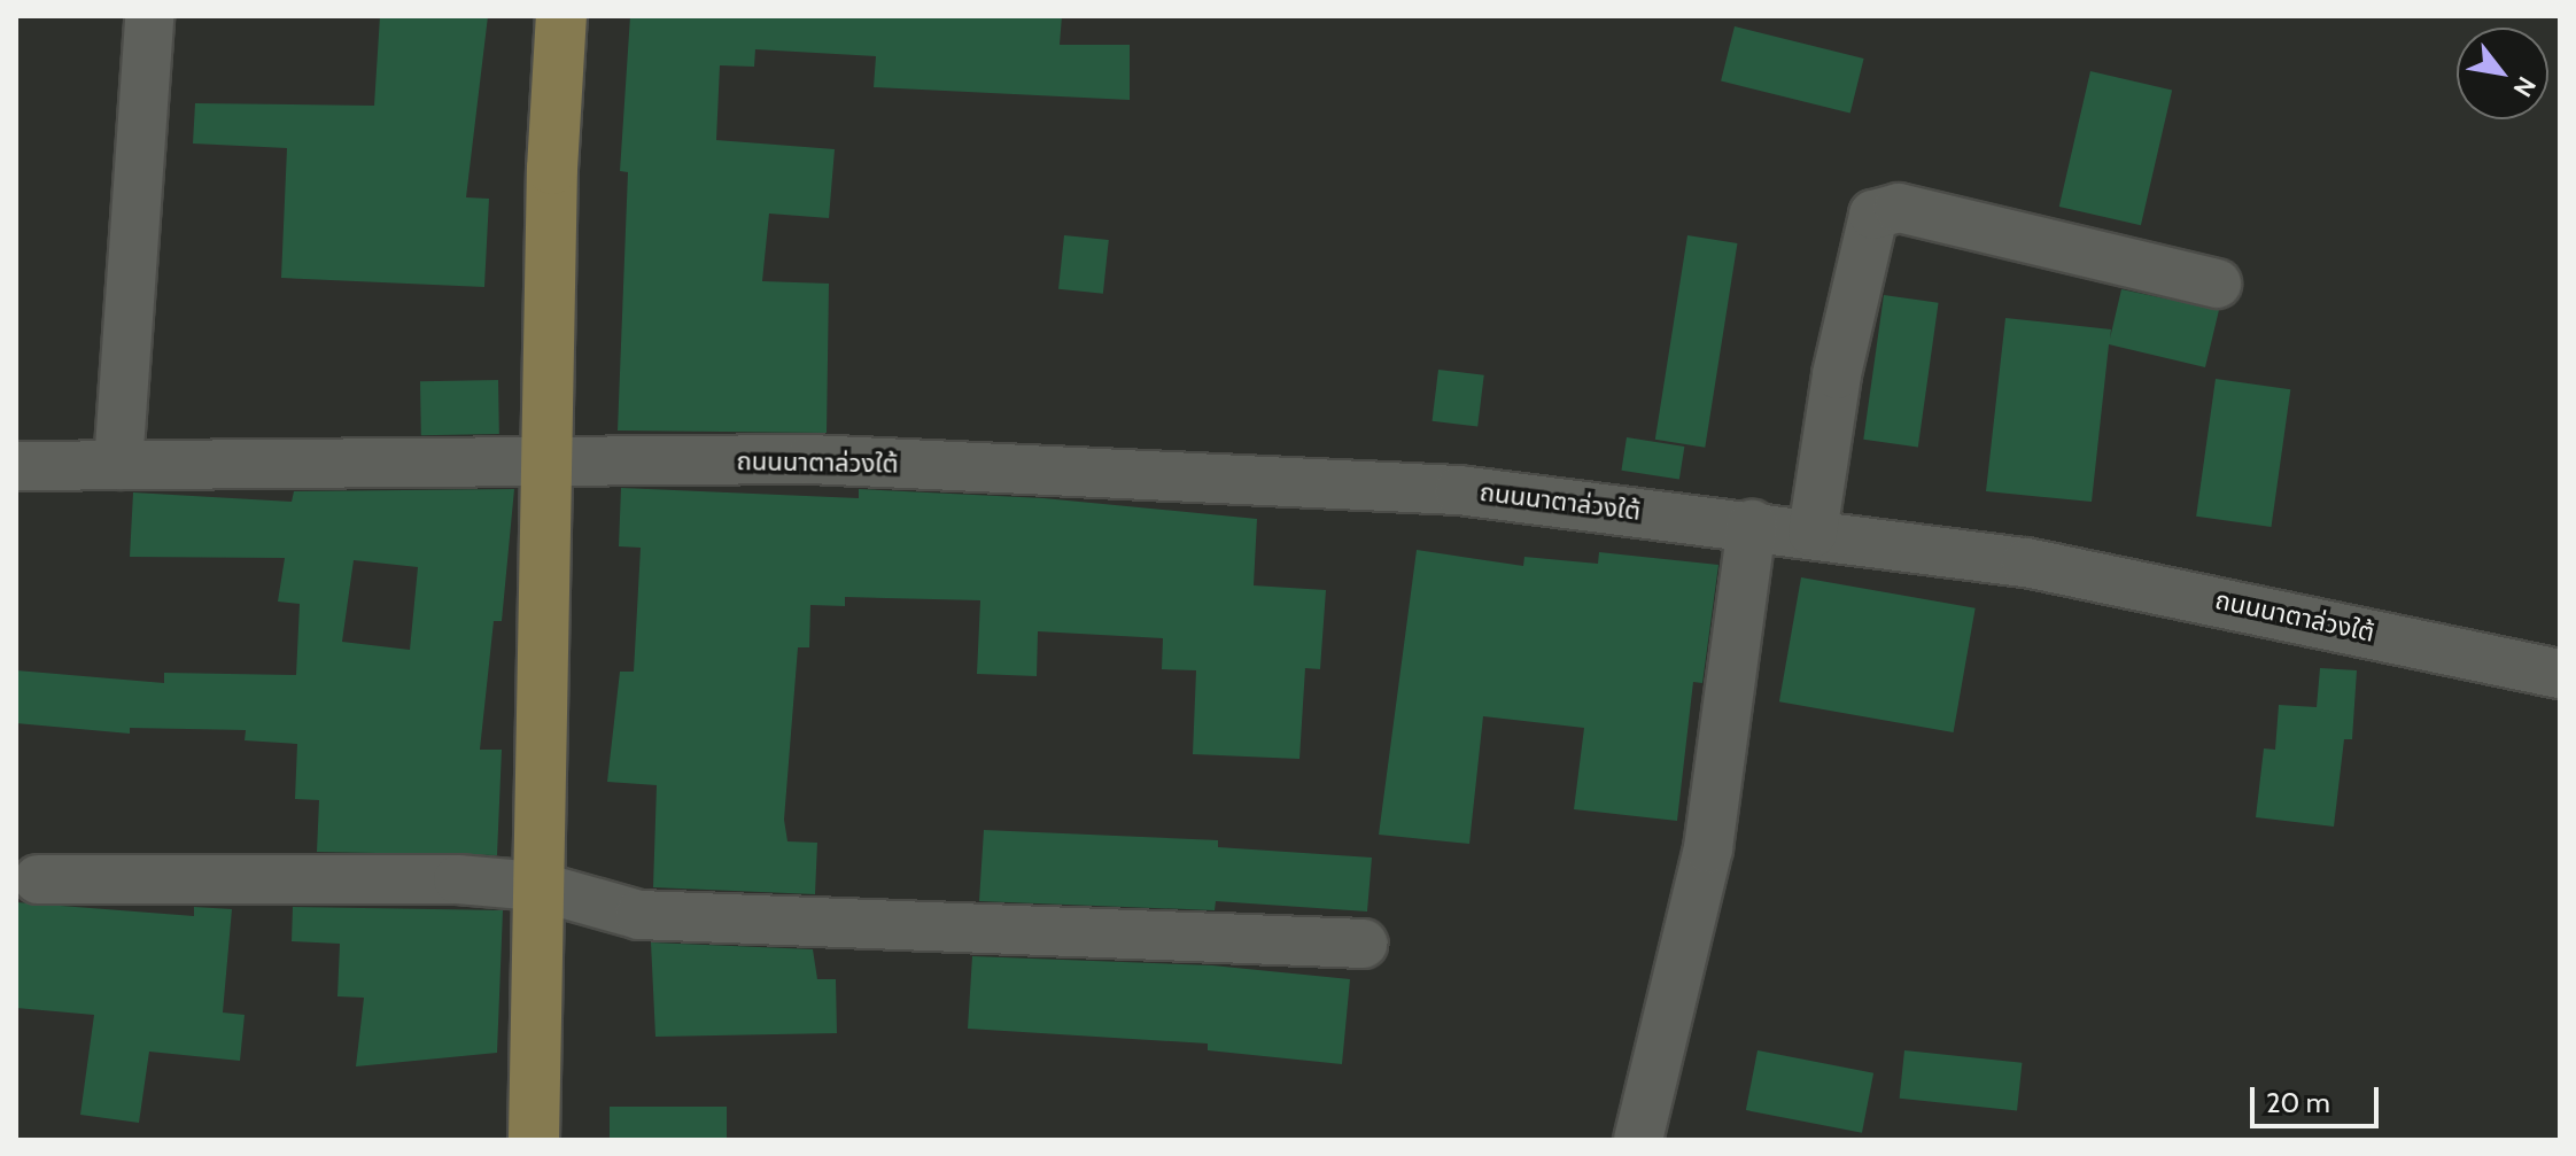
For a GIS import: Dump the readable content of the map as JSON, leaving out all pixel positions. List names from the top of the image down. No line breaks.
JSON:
{"streets":{"street":["ถนนนาตาล่วงใต้"]},"scale_bar":"20 m","north":"bottom right"}
